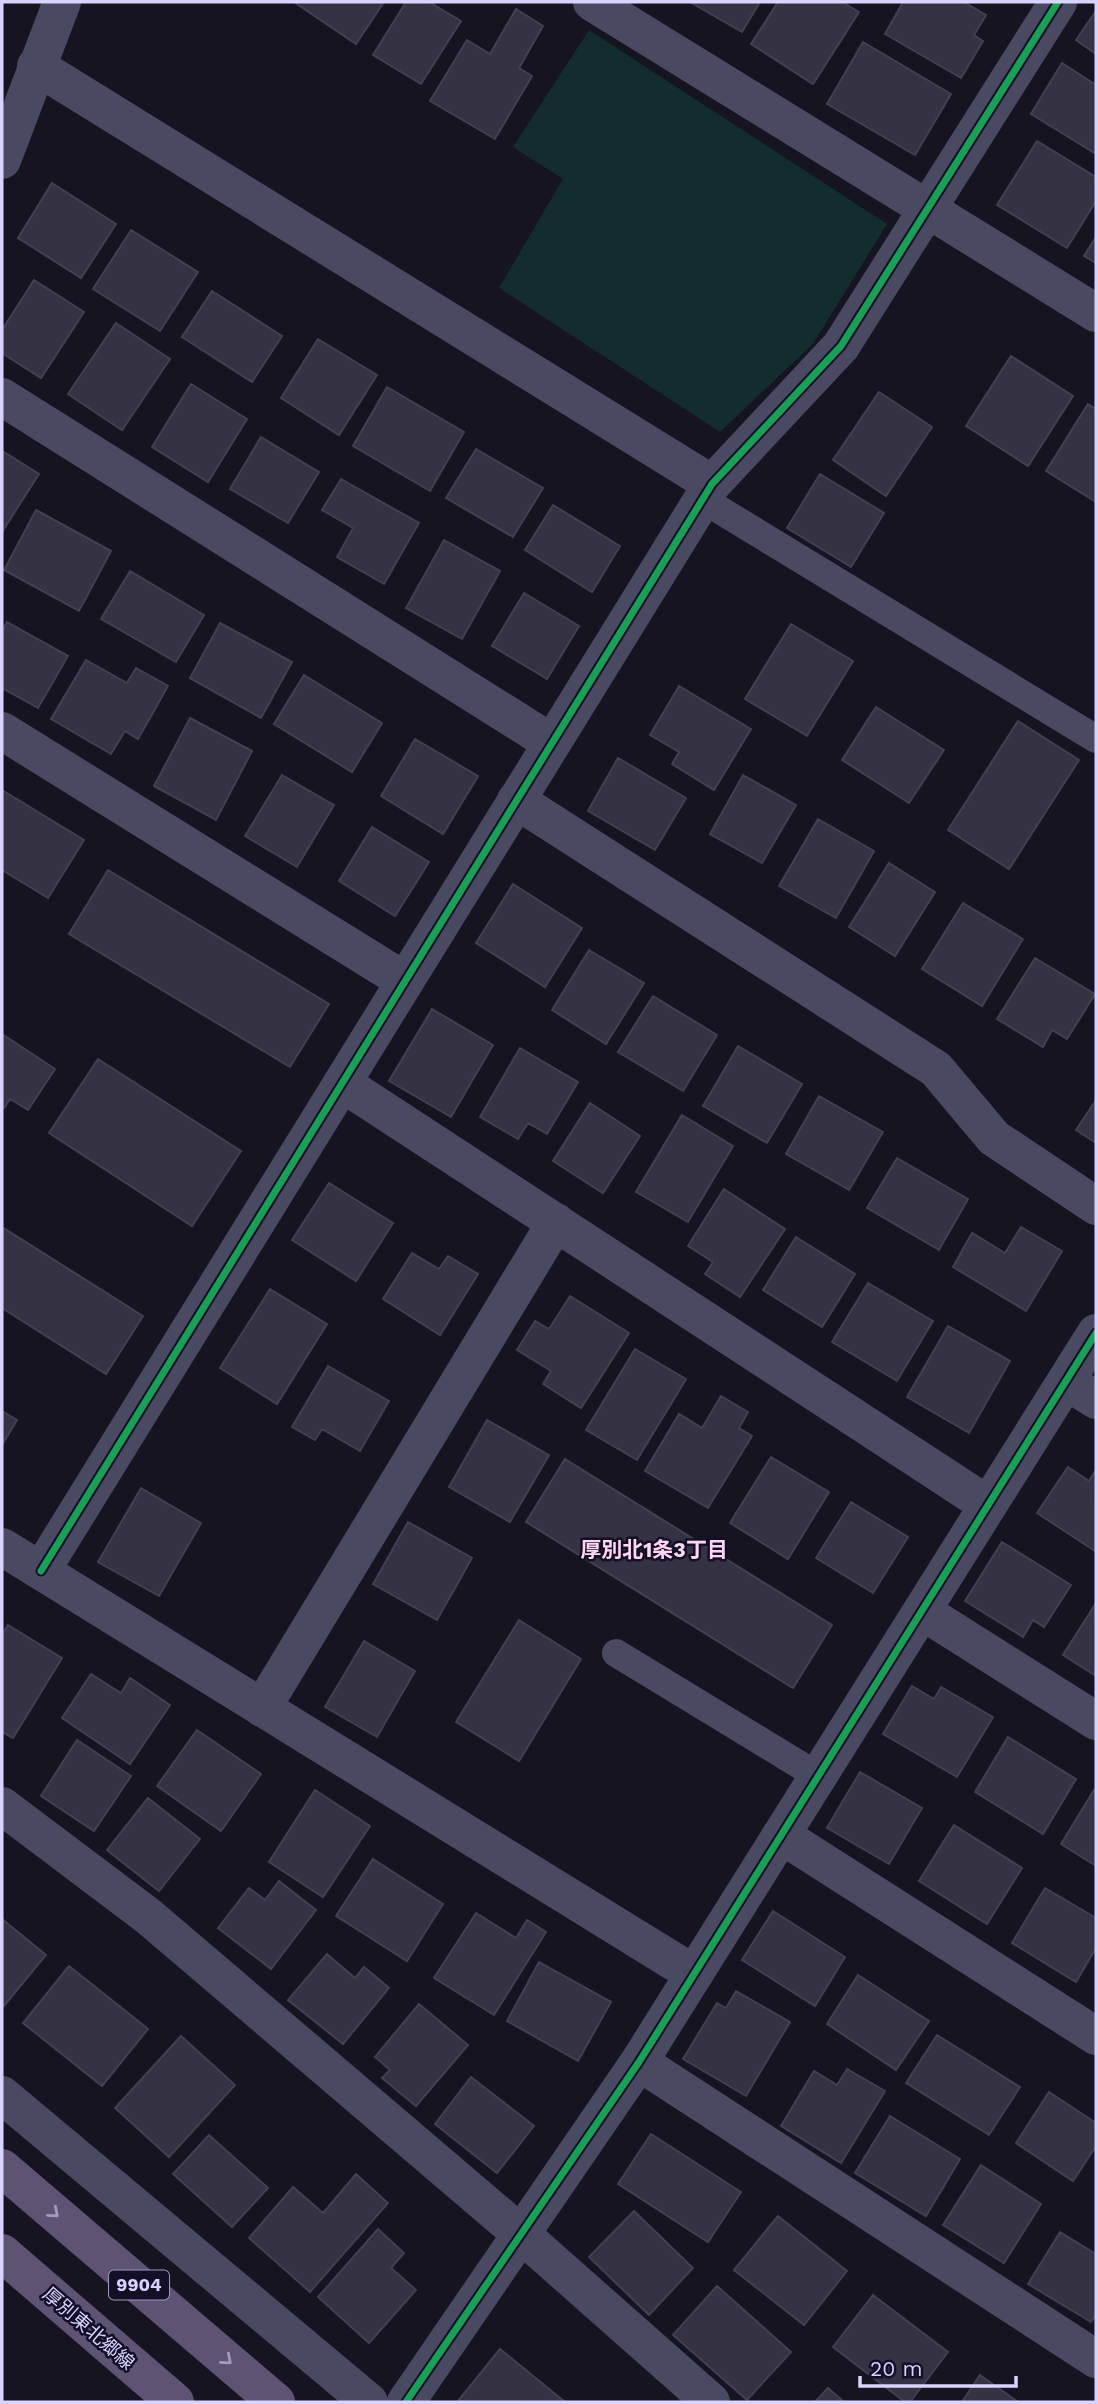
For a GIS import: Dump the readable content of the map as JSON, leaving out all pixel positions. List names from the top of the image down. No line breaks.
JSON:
{"streets":{"main road":["9904","厚別東北郷線"]},"districts":["厚別北1条3丁目"],"scale_bar":"20 m"}
